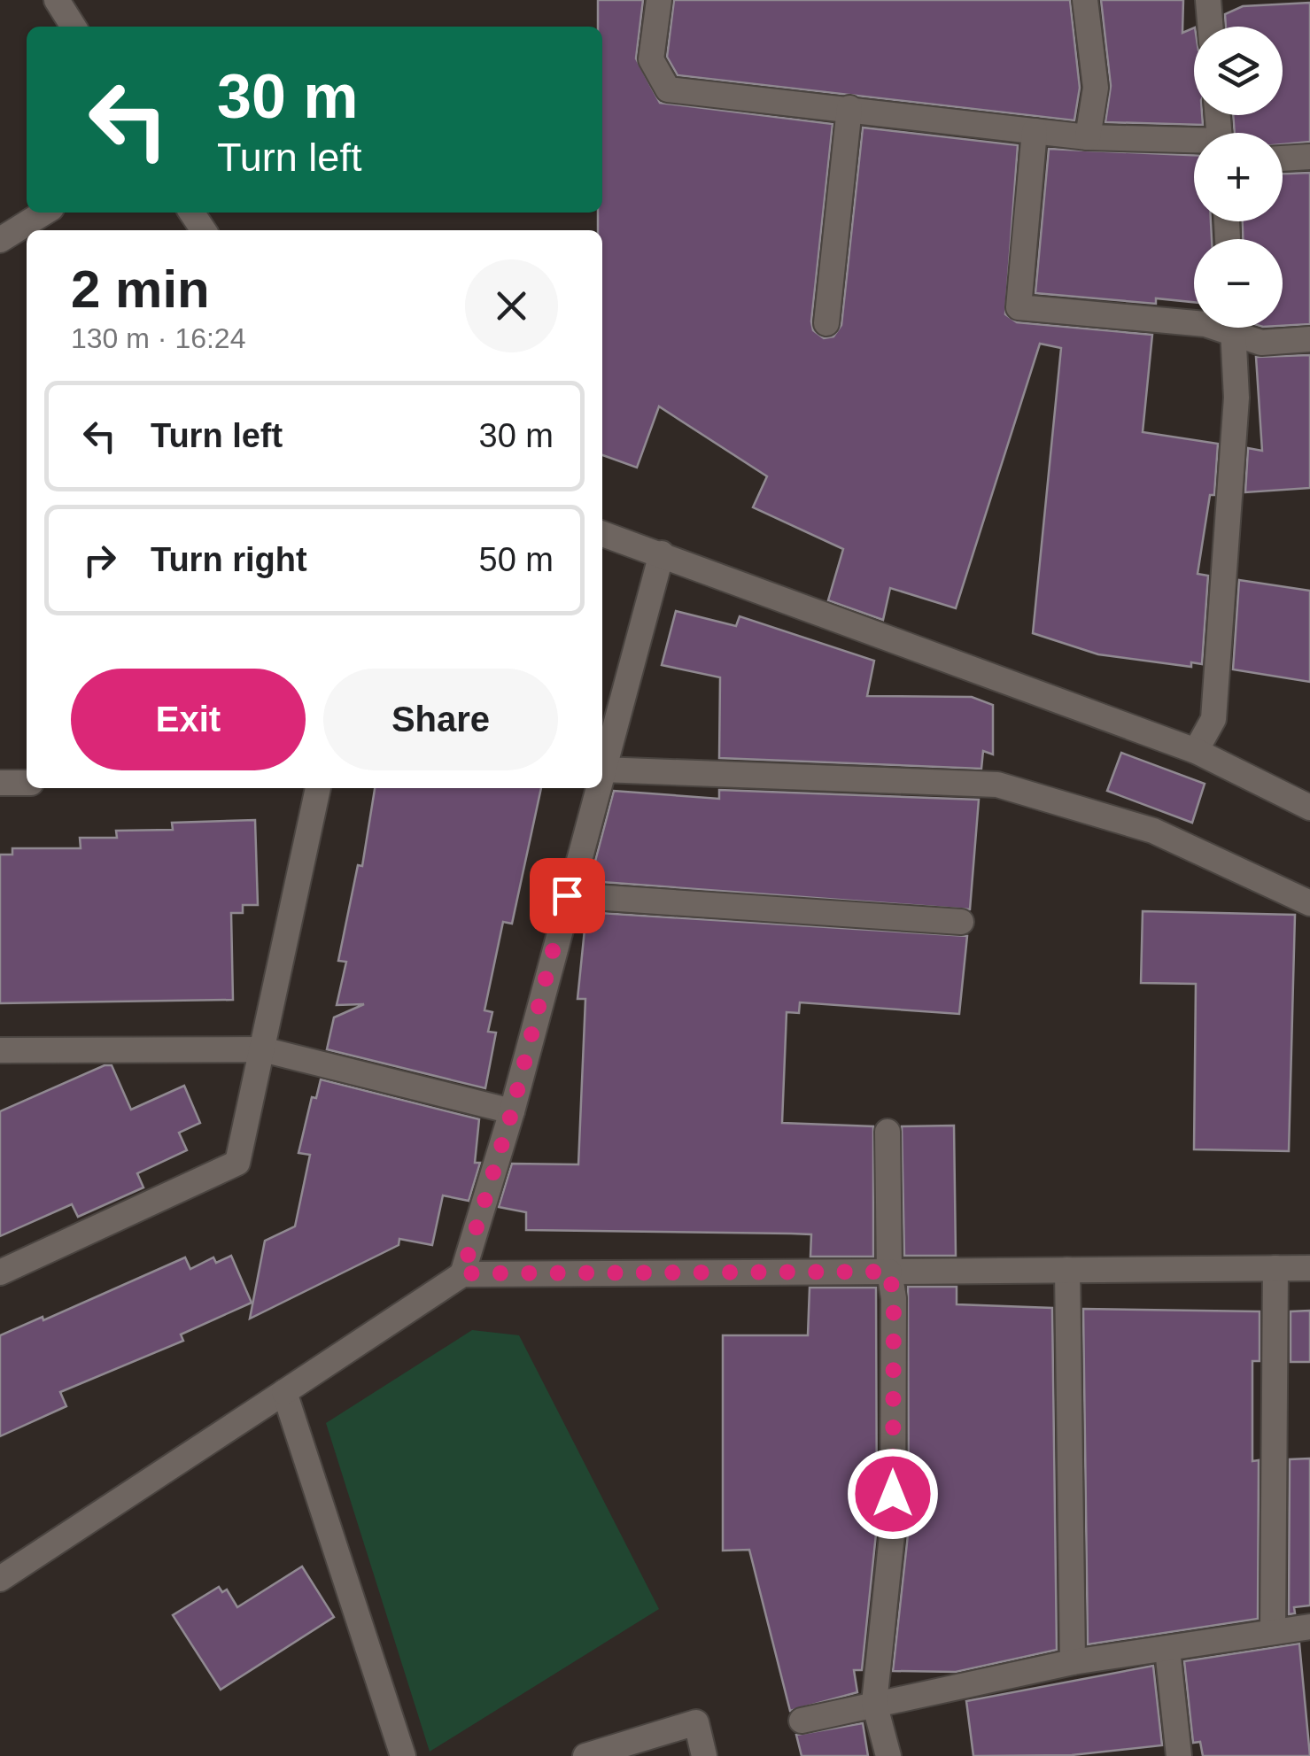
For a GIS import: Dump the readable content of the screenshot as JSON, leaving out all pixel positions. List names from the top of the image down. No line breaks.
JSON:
{"page":{"map_buttons":["+","−"],"turn":["30 m","Turn left"],"heading":["2 min","130 m · 16:24"],"list":[{"name":"Turn left","value":"30 m"},{"name":"Turn right","value":"50 m"}],"buttons":["Exit","Share"]}}
